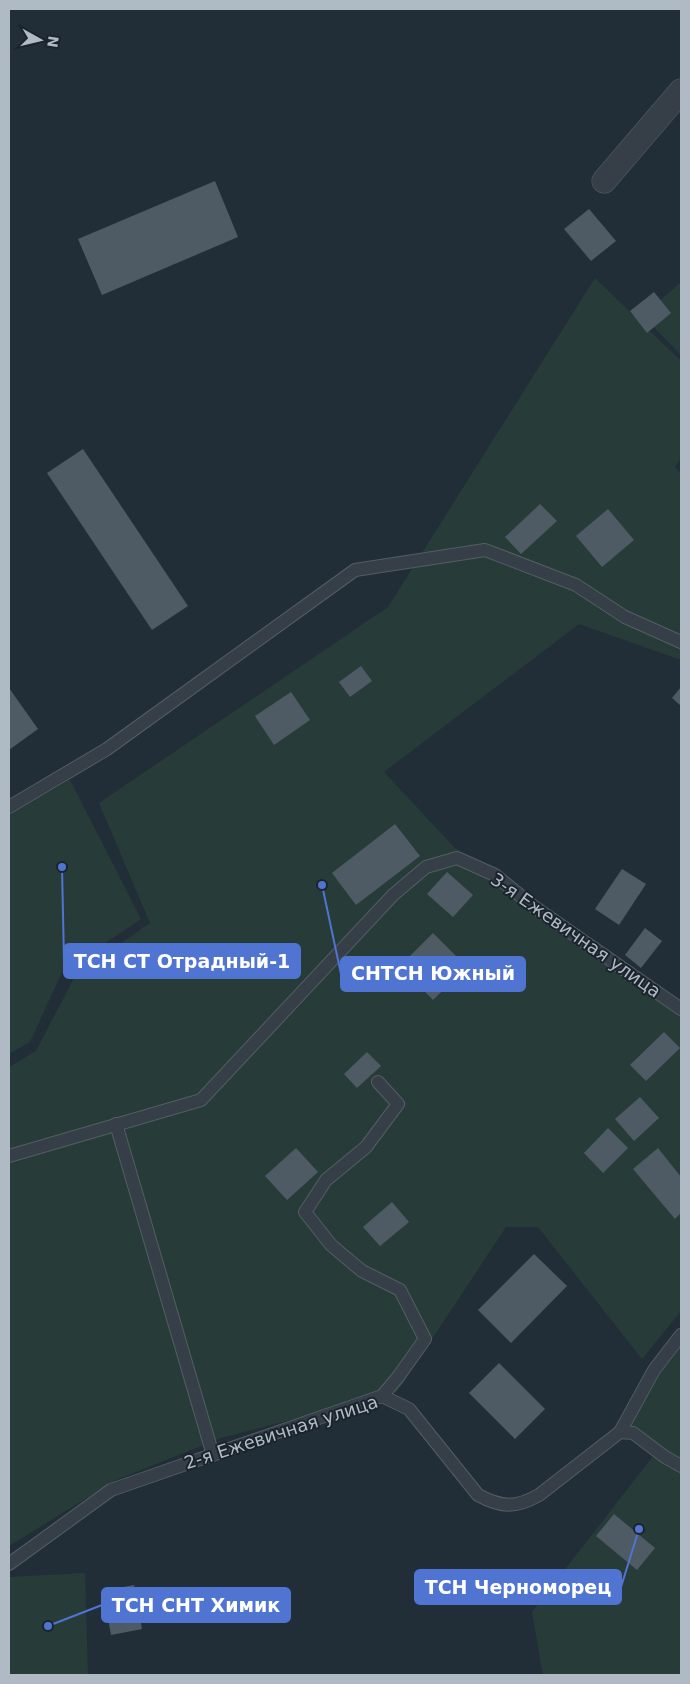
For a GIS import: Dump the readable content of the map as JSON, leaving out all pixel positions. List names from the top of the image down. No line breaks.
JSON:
{"streets":{"lane":["3-я Ежевичная улица","2-я Ежевичная улица"]},"places":["ТСН СТ Отрадный-1","СНТСН Южный","ТСН Черноморец","ТСН СНТ Химик"],"north":"right"}
